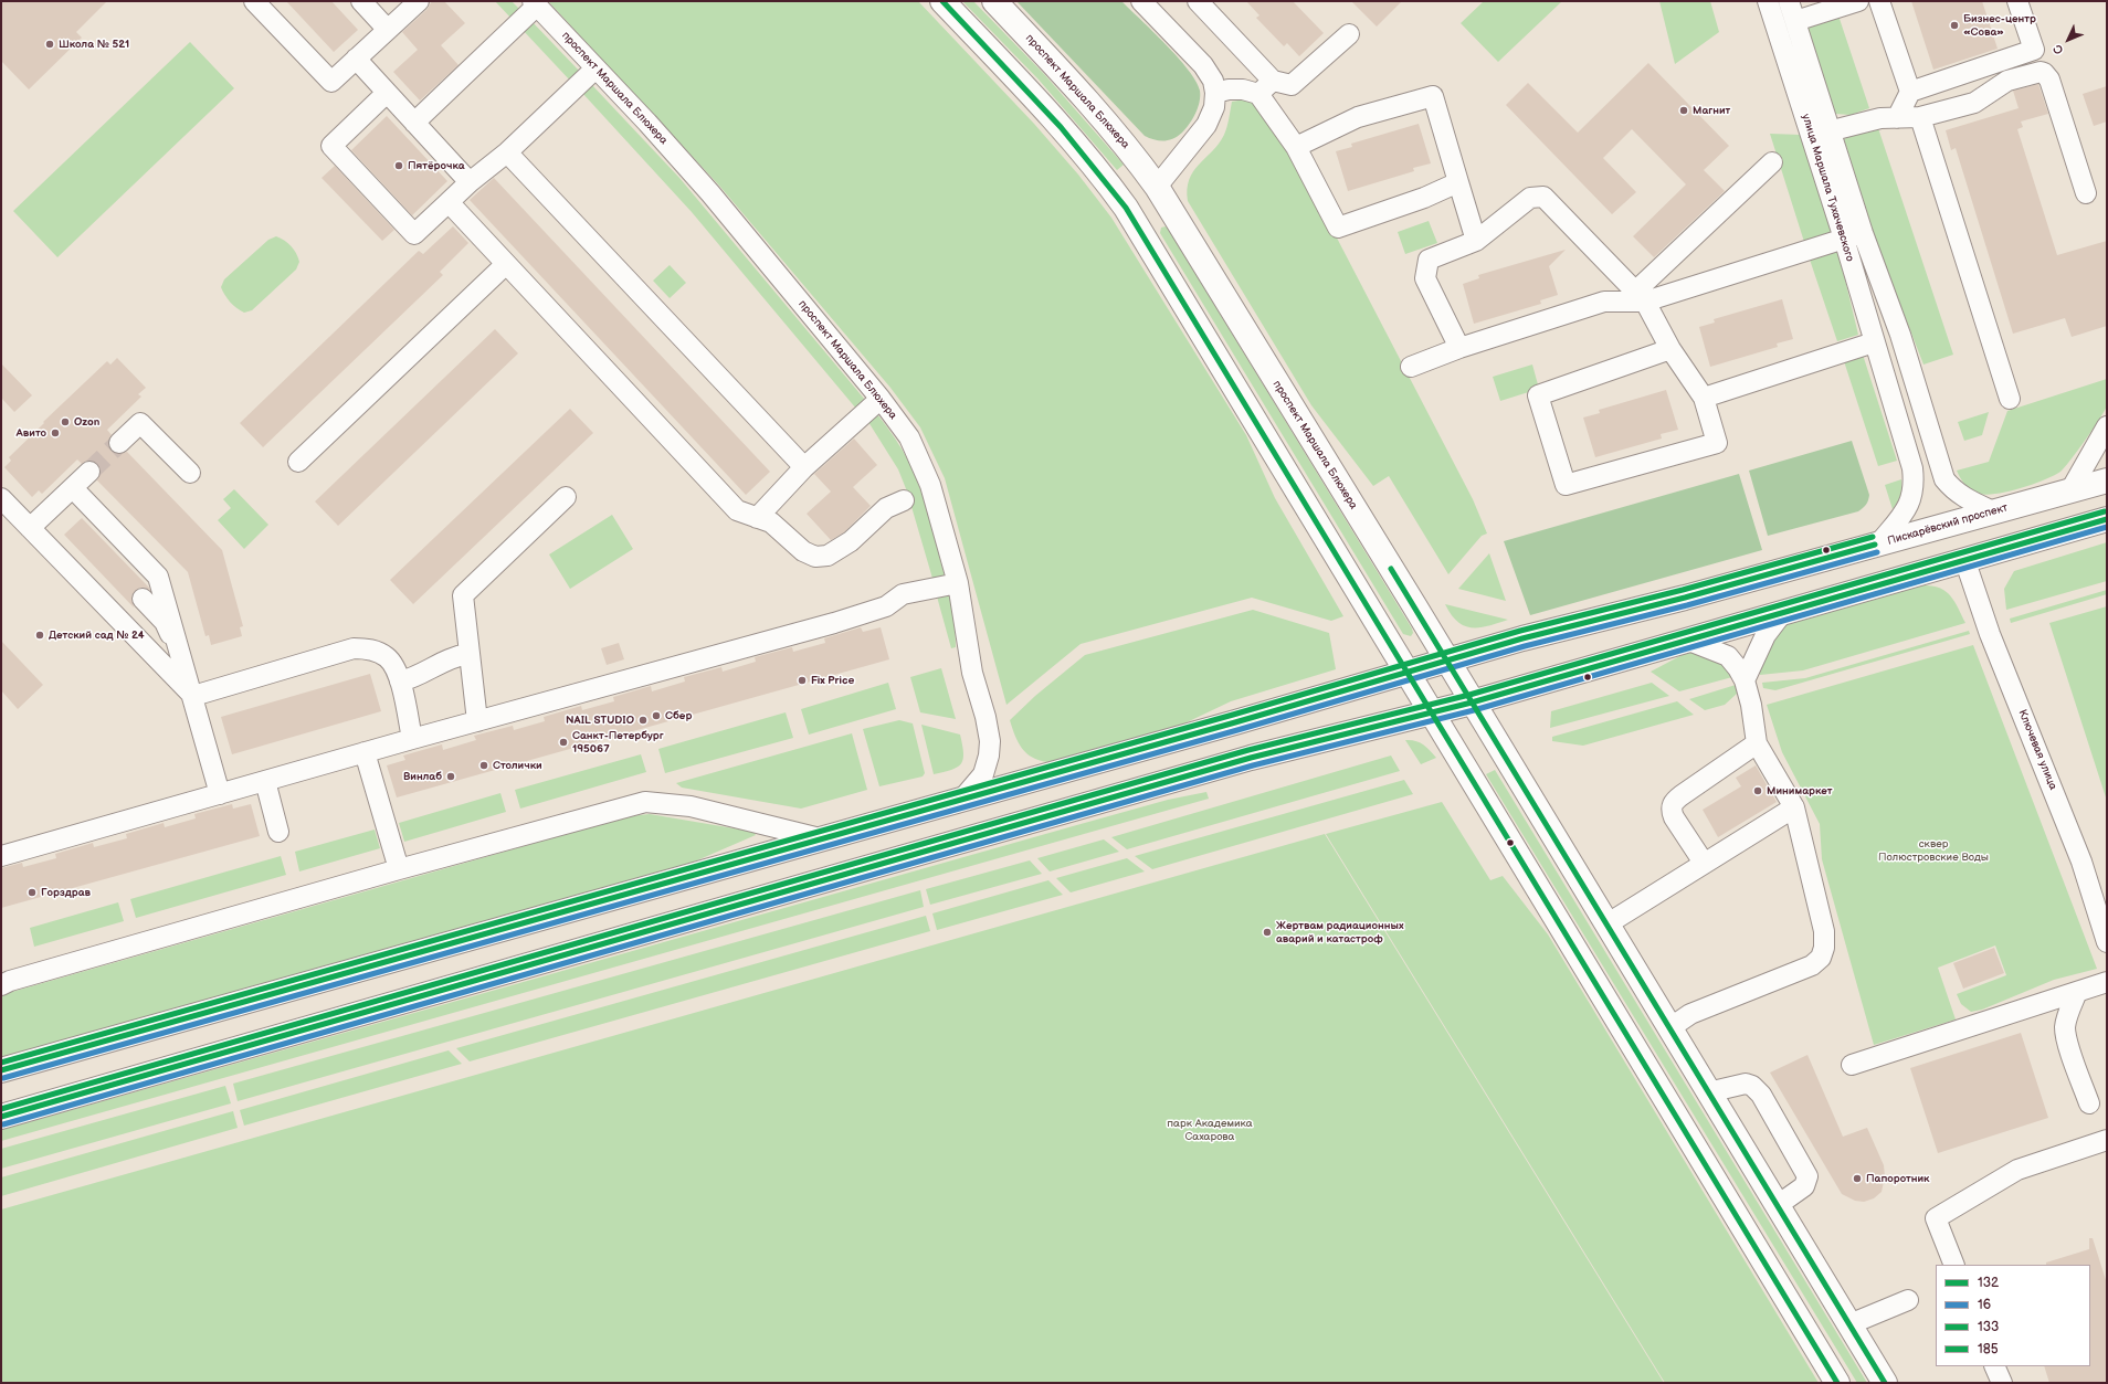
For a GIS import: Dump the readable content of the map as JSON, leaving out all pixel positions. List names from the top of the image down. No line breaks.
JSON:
{"streets":{"main road":["проспект Маршала Блюхера","Пискарёвский проспект"],"street":["улица Маршала Тухачевского","Ключевая улица"]},"crossings":[["проспект Маршала Блюхера","Пискарёвский проспект"],["улица Маршала Тухачевского","Пискарёвский проспект"]],"parks":["сквер Полюстровские Воды","парк Академика Сахарова"],"places":["Бизнес-центр «Сова»","Школа № 521","Магнит","Пятёрочка","Ozon","Авито","Детский сад № 24","Fix Price","Сбер","NAIL STUDIO","Санкт-Петербург 195067","Столички","Винлаб","Минимаркет","Горздрав","Жертвам радиационных аварий и катастроф","Папоротник"],"lines":["transit line 185","transit line 133","transit line 132","transit line 16"],"legend":["132","16","133","185"],"north":"bottom left"}
